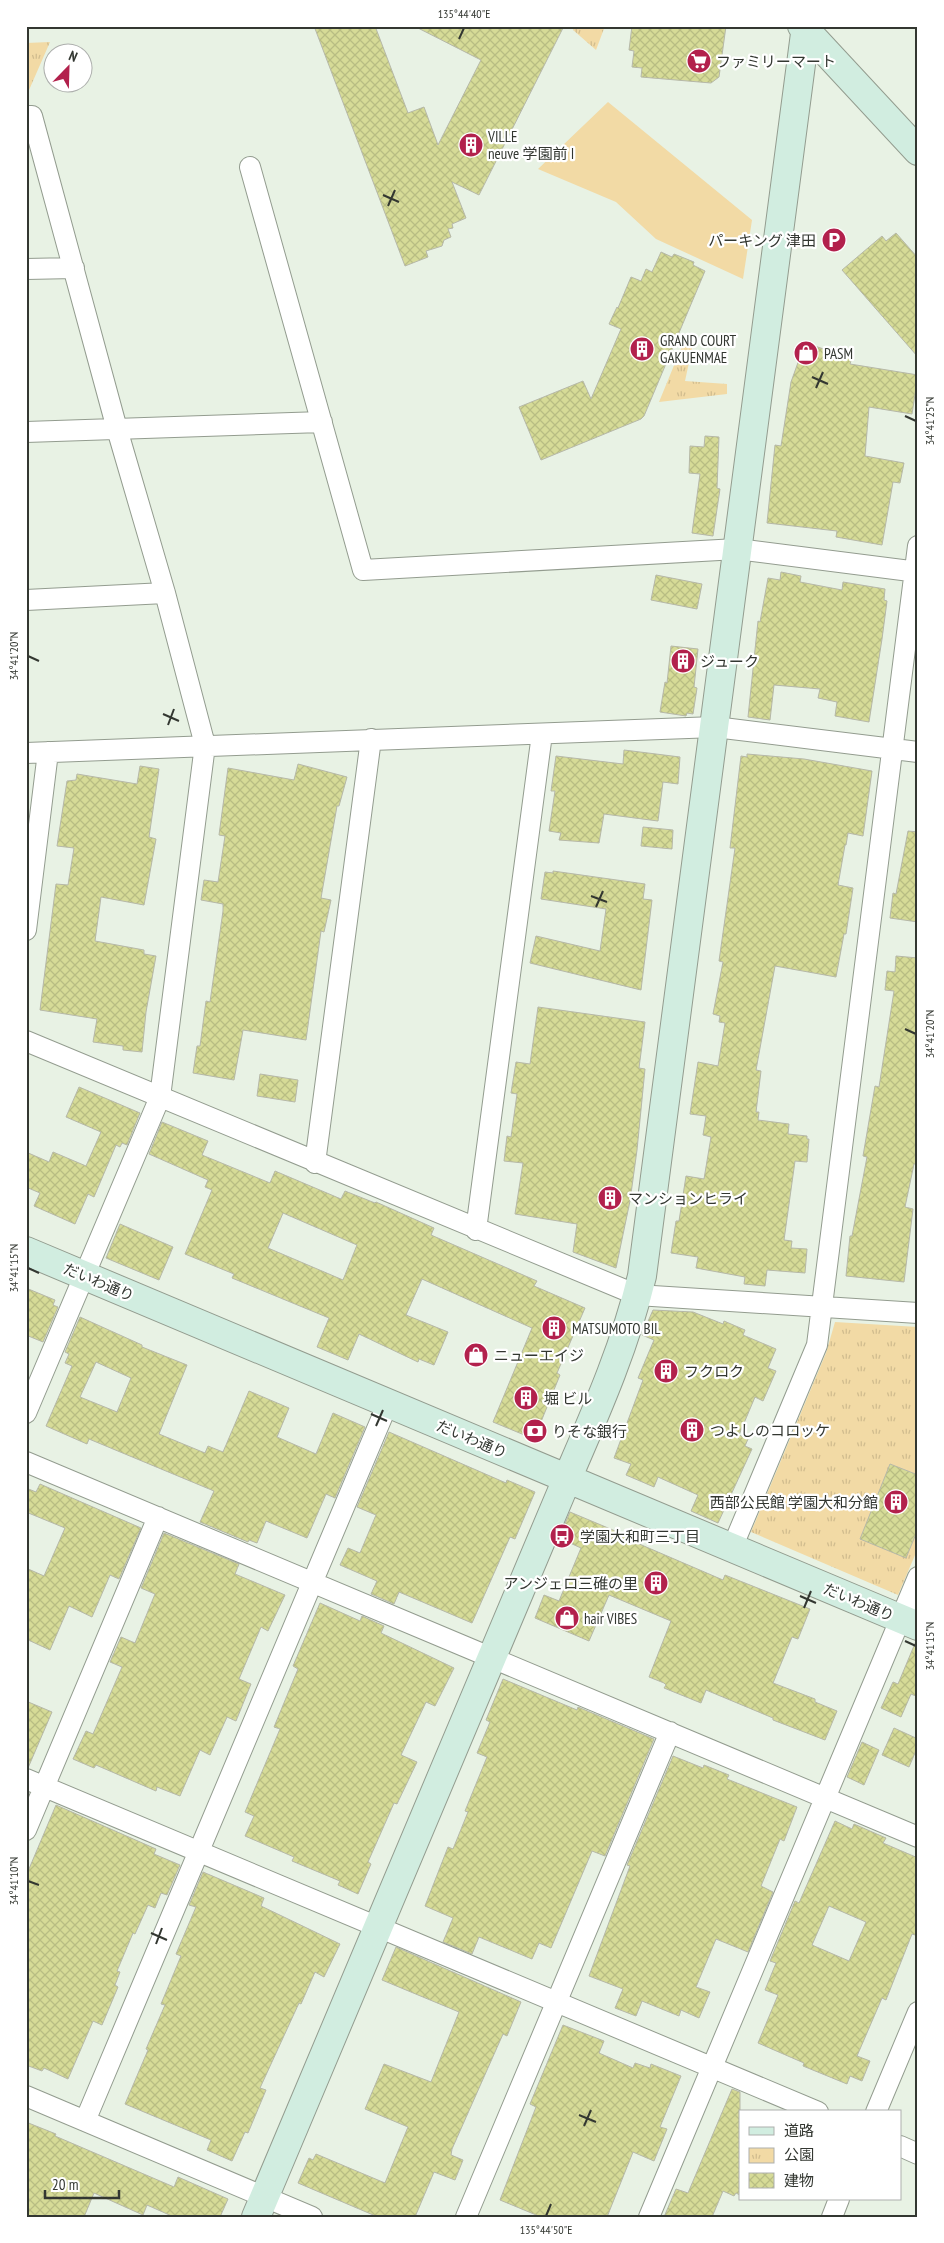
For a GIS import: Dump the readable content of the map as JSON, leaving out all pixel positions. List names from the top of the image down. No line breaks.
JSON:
{"streets":{"street":["だいわ通り"]},"places":{"supermarket":["ファミリーマート"],"building":["VILLE neuve 学園前 I","GRAND COURT GAKUENMAE","ジューク","マンションヒライ","MATSUMOTO BIL","フクロク","堀 ビル","つよしのコロッケ","西部公民館 学園大和分館","アンジェロ三碓の里"],"parking":["パーキング 津田"],"shop":["PASM","ニューエイジ","hair VIBES"],"bank":["りそな銀行"],"bus stop":["学園大和町三丁目"]},"legend":["道路","公園","建物"],"scale_bar":"20 m","north":"top right","coordinates":["135°44'40\"E","34°41'25\"N","34°41'20\"N","34°41'15\"N","34°41'10\"N","135°44'50\"E"]}
